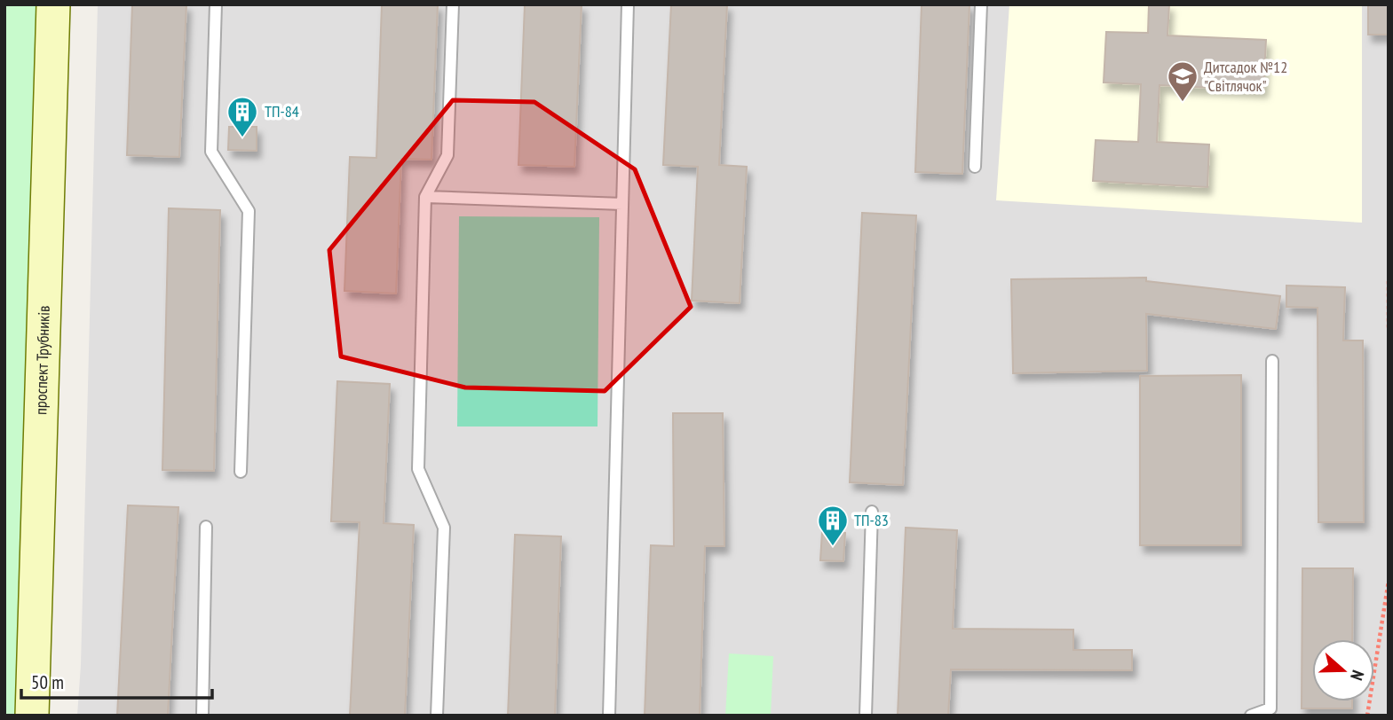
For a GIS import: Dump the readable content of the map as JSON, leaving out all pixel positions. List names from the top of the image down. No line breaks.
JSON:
{"streets":{"main road":["проспект Трубників"]},"places":{"school or university":["Дитсадок №12 \"Світлячок\""],"building":["ТП-84","ТП-83"]},"scale_bar":"50 m","north":"right"}
